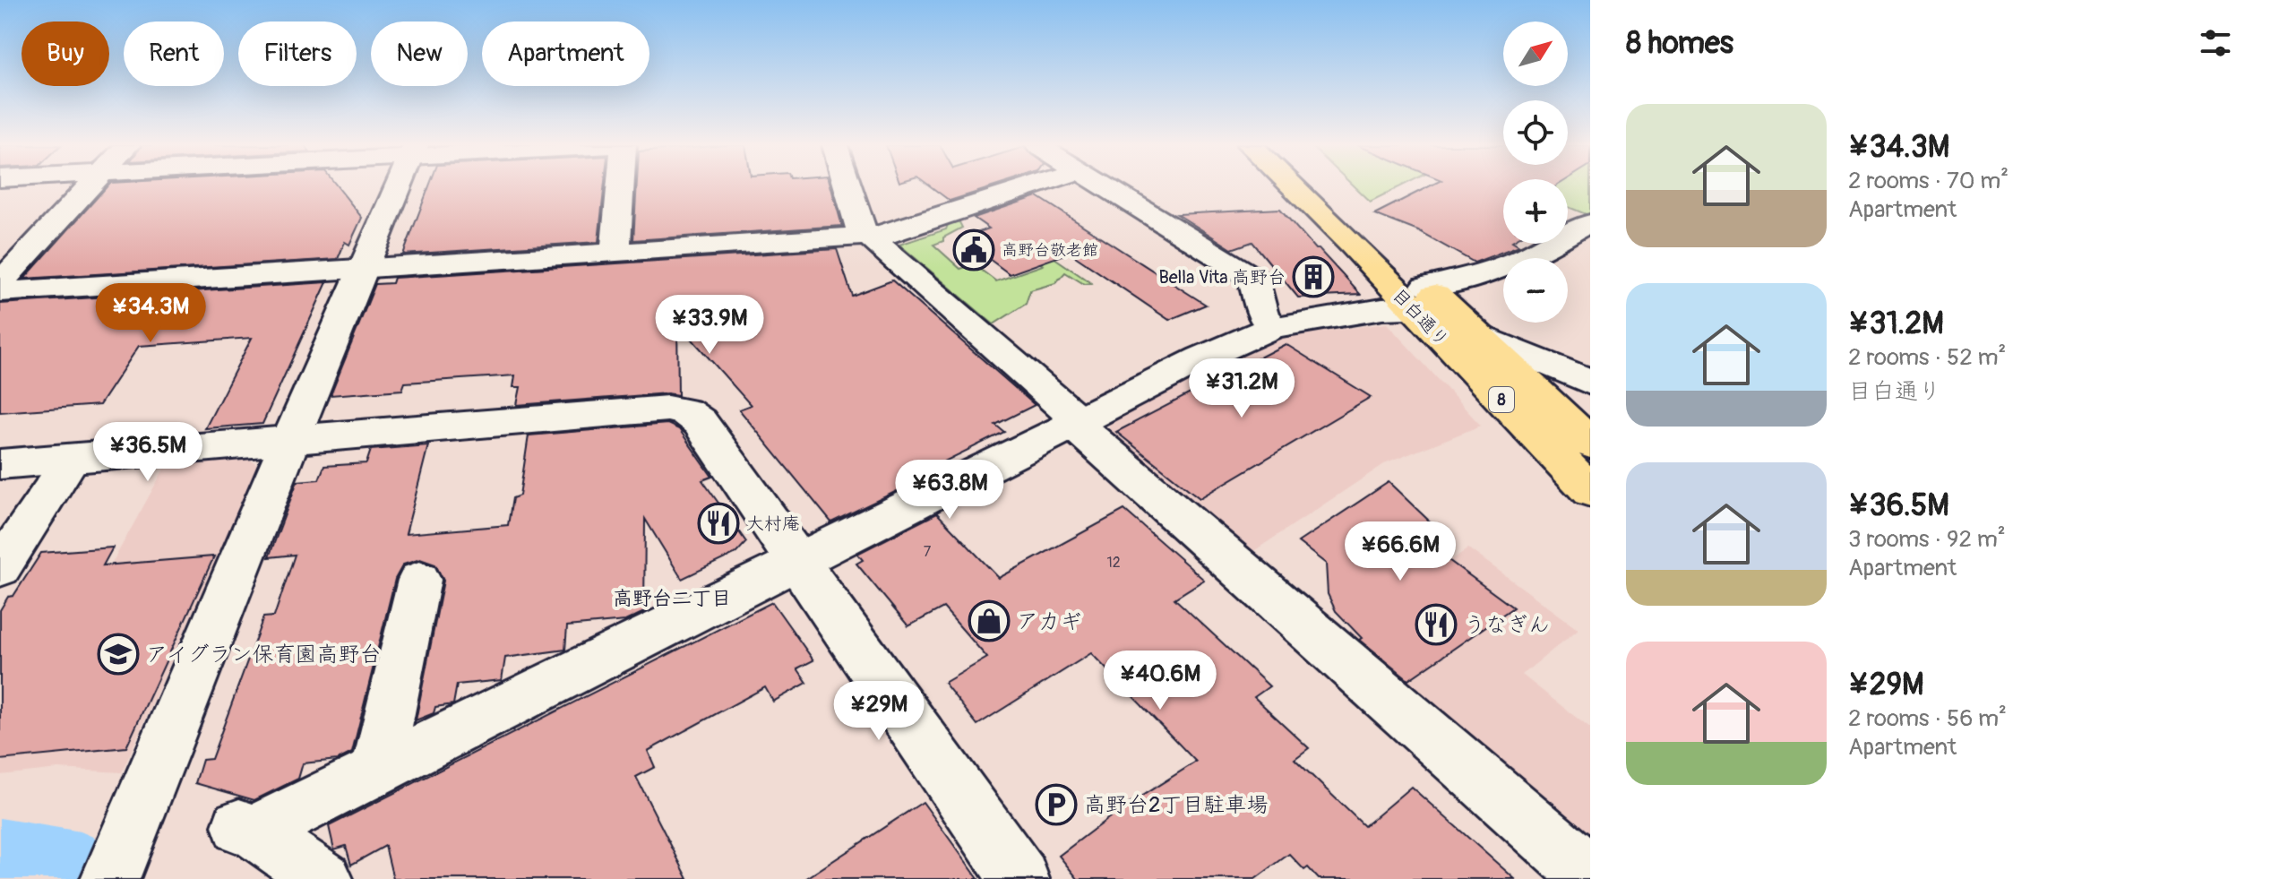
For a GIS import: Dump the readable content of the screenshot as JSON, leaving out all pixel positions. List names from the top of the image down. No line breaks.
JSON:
{"streets":{"main road":["目白通り","8"]},"districts":["高野台二丁目"],"places":{"public building":["高野台敬老館"],"building":["Bella Vita 高野台"],"restaurant":["大村庵","うなぎん"],"shop":["アカギ"],"school or university":["アイグラン保育園高野台"],"parking":["高野台2丁目駐車場"]},"house_numbers":["7","12"],"north":"top right","page":{"heading":"8 homes","map_buttons":["+","−"],"chip":["Buy","Rent","Filters","New","Apartment"],"list":[{"name":"¥34.3M","note":"2 rooms · 70 m² · Apartment"},{"name":"¥31.2M","note":"2 rooms · 52 m² · 目白通り"},{"name":"¥36.5M","note":"3 rooms · 92 m² · Apartment"},{"name":"¥29M","note":"2 rooms · 56 m² · Apartment"}],"price":["¥34.3M","¥33.9M","¥31.2M","¥36.5M","¥63.8M","¥66.6M","¥40.6M","¥29M"]}}
